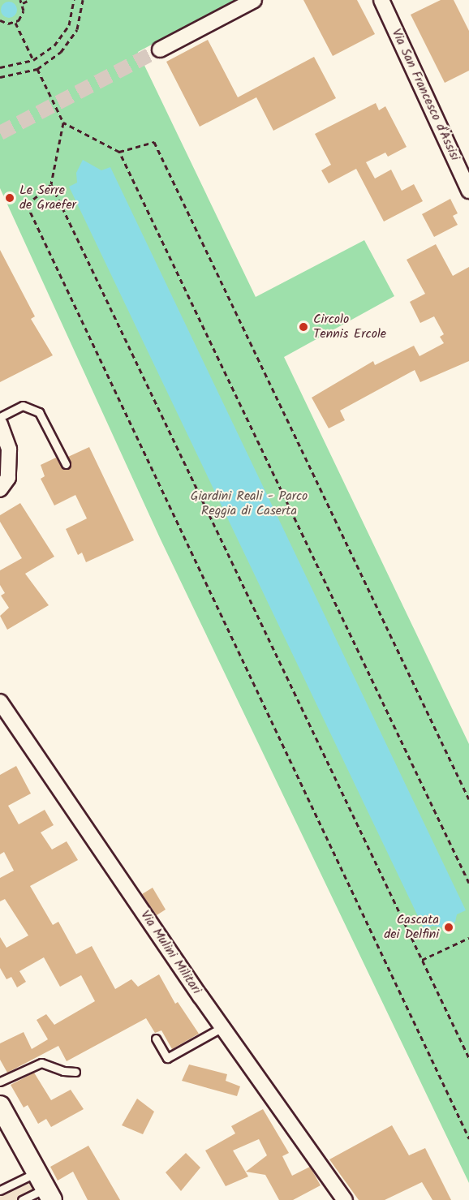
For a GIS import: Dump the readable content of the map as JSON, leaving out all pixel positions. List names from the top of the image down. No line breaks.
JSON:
{"streets":{"street":["Via San Francesco d'Assisi","Via Mulini Militari"]},"parks":["Giardini Reali - Parco Reggia di Caserta"],"places":["Le Serre de Graefer","Circolo Tennis Ercole","Cascata dei Delfini"]}
